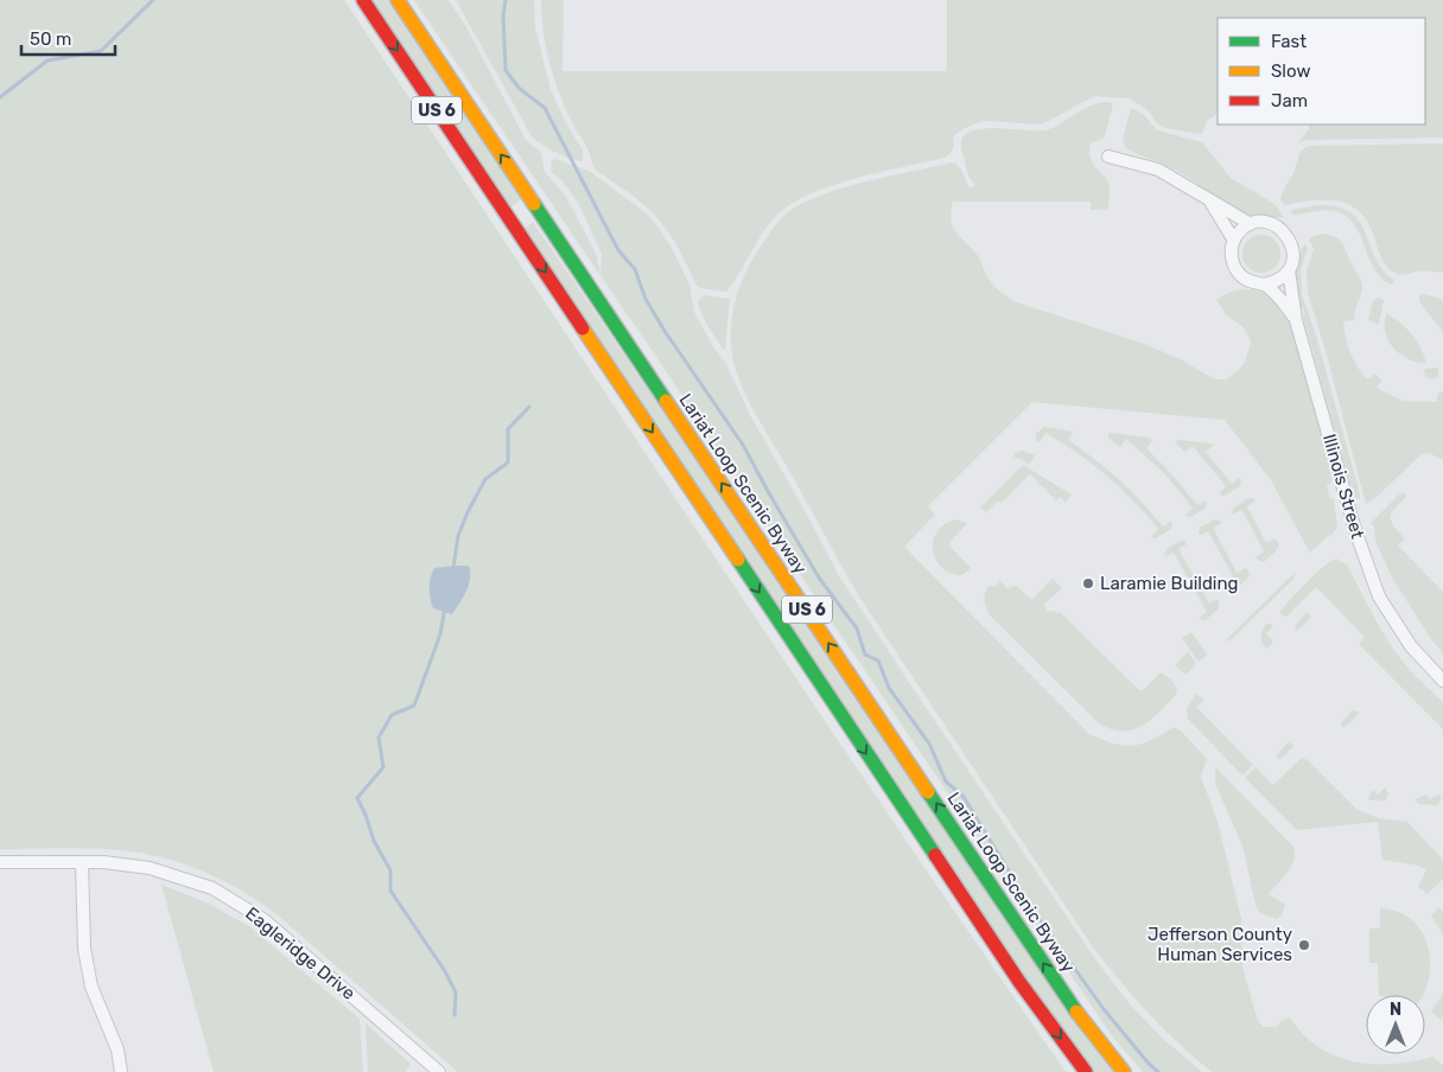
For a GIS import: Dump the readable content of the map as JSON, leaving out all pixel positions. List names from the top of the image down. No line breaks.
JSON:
{"streets":{"highway":["US 6","Lariat Loop Scenic Byway"],"street":["Illinois Street","Eagleridge Drive"]},"places":["Laramie Building","Jefferson County Human Services"],"legend":["Fast","Slow","Jam"],"scale_bar":"50 m","north":"top"}
